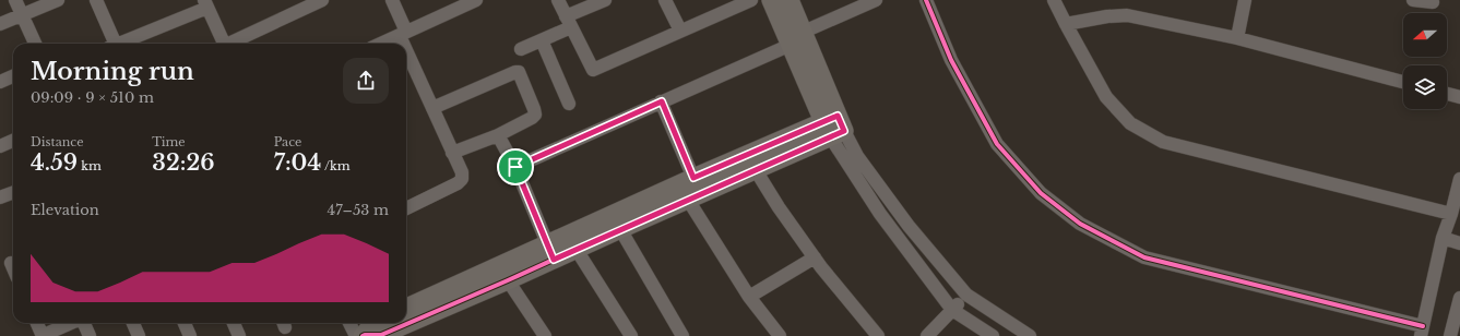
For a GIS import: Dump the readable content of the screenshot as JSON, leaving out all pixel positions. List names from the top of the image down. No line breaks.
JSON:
{"north":"left","page":{"heading":["Morning run","09:09 · 9 × 510 m"],"stats":[["Distance","4.59 km"],["Time","32:26"],["Pace","7:04 /km"]],"chart":["Elevation","47–53 m"]}}
